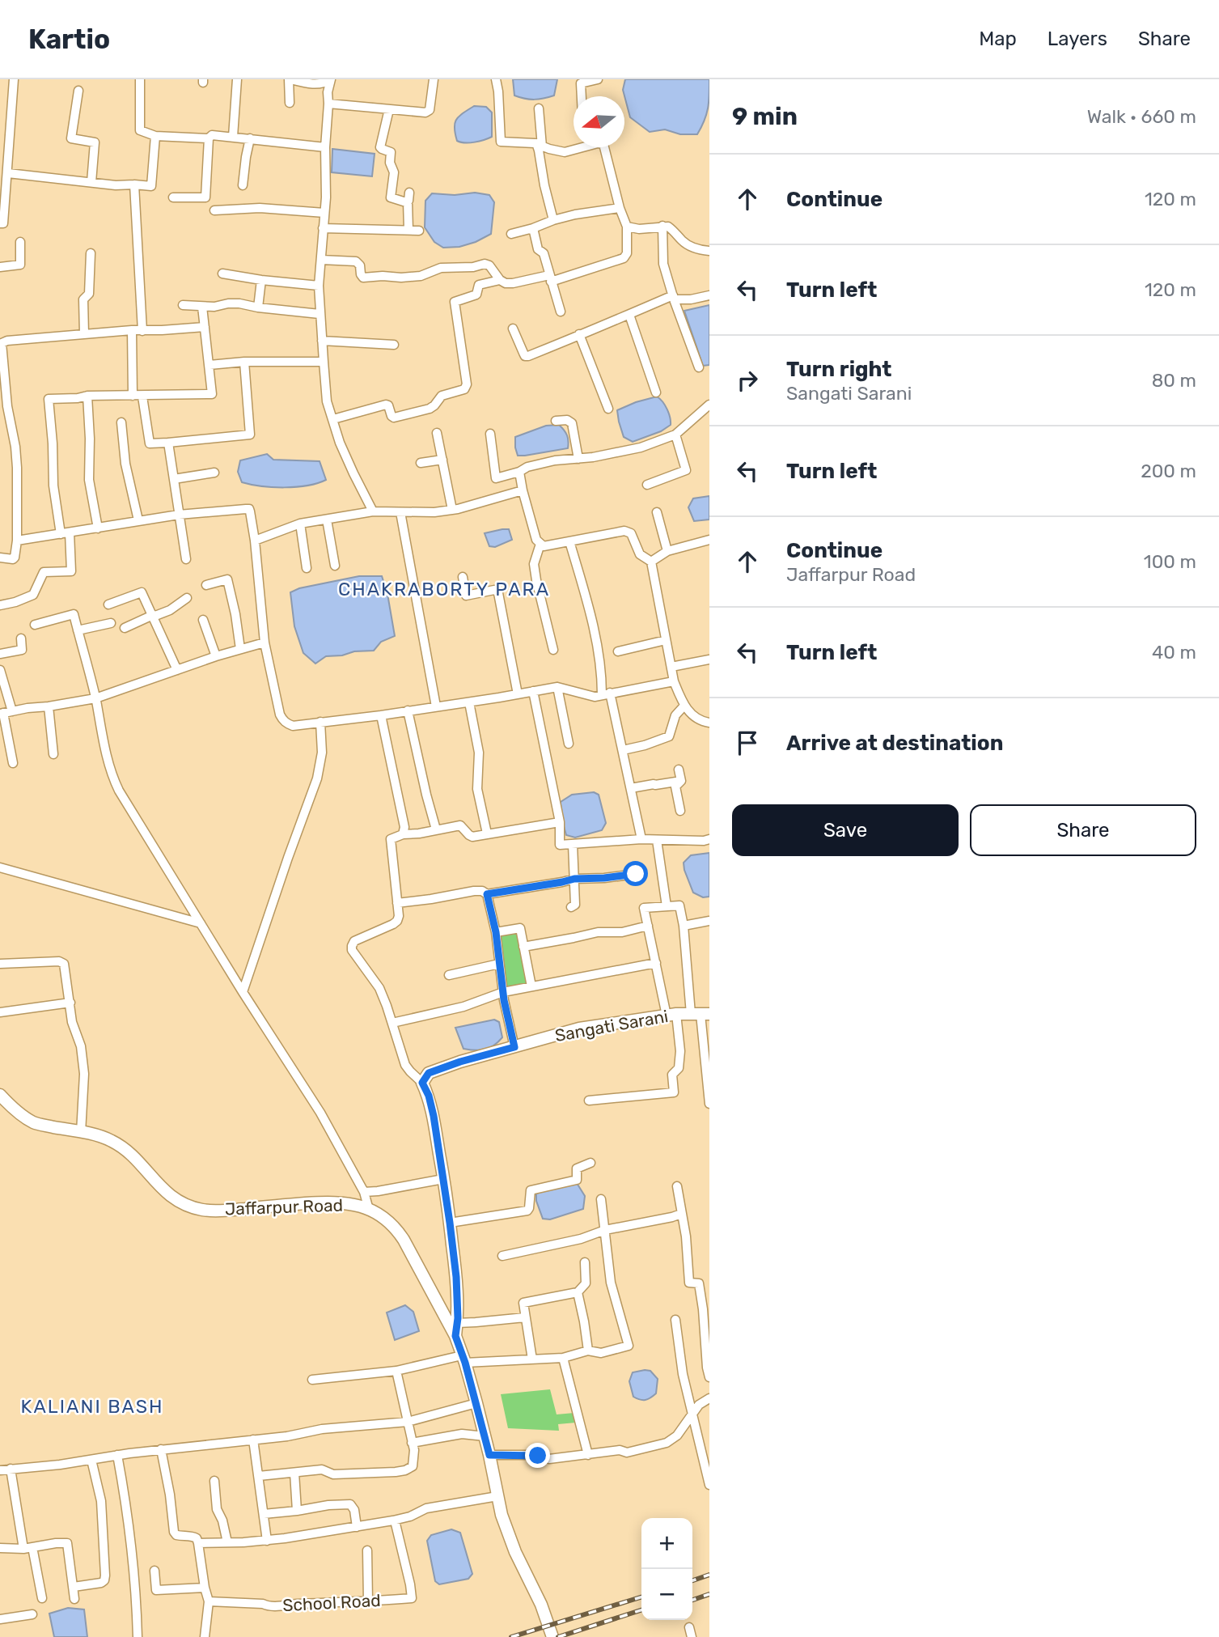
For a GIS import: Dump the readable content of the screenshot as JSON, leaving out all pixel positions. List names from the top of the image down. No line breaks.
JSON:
{"streets":{"street":["Sangati Sarani","Jaffarpur Road","School Road"]},"districts":["CHAKRABORTY PARA","KALIANI BASH"],"north":"left","page":{"header":"Kartio","nav":["Map","Layers","Share"],"heading":["9 min","Walk · 660 m"],"list":[["Continue","120 m"],["Turn left","120 m"],["Turn right","Sangati Sarani","80 m"],["Turn left","200 m"],["Continue","Jaffarpur Road","100 m"],["Turn left","40 m"],"Arrive at destination"],"buttons":["Save","Share"],"map_buttons":["+","−"]}}
